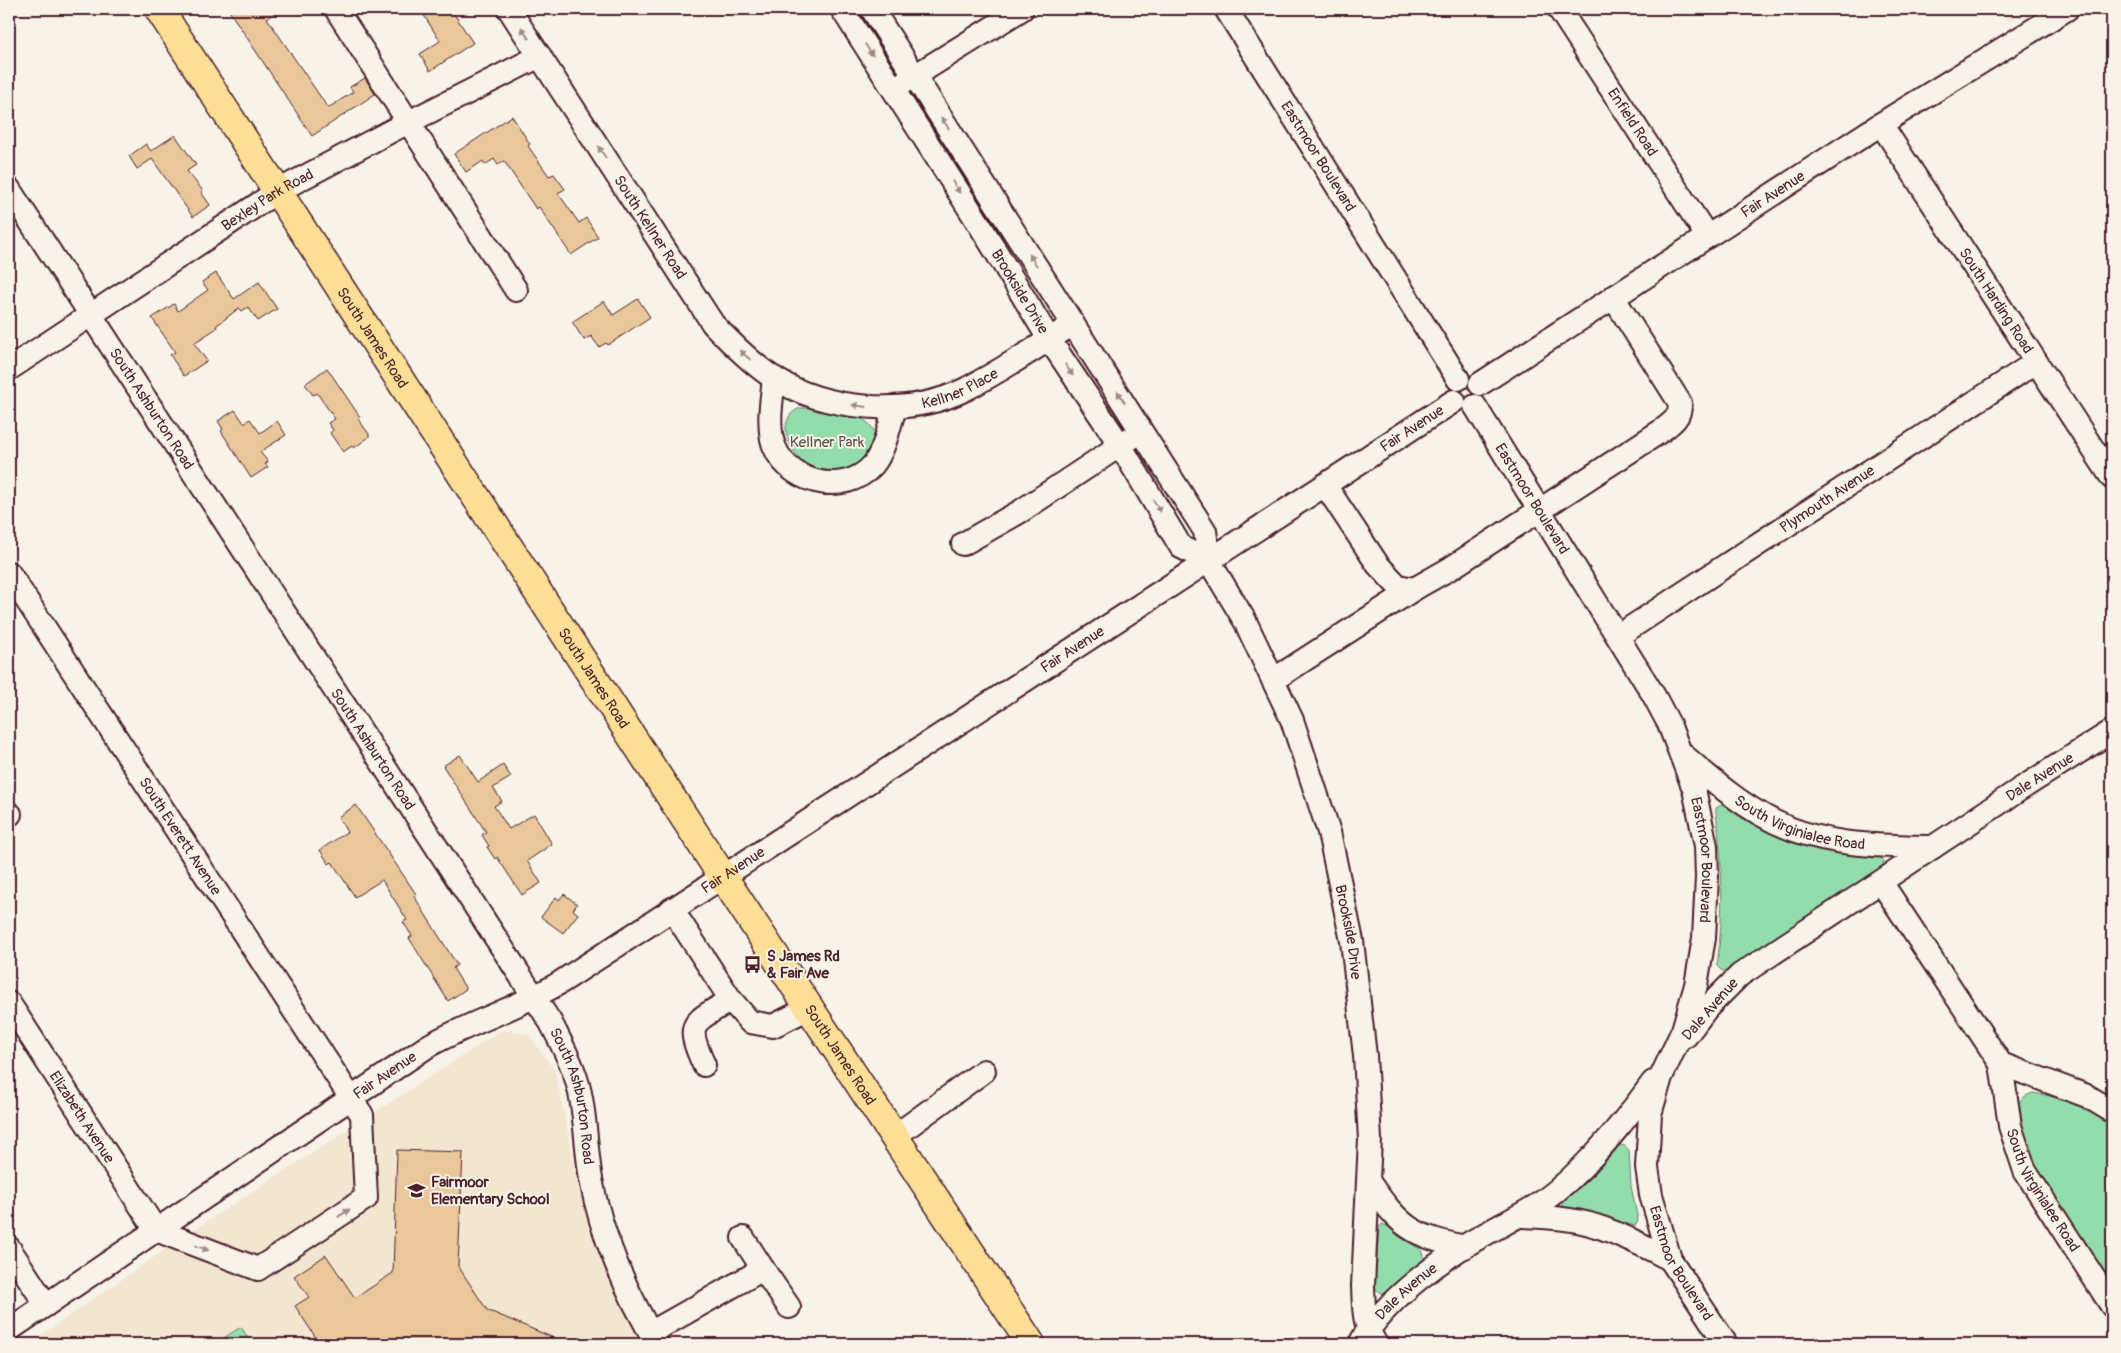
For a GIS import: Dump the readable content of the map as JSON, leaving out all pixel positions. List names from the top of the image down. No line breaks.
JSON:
{"streets":{"main road":["South James Road"],"street":["Enfield Road","Eastmoor Boulevard","Fair Avenue","Bexley Park Road","South Kellner Road","Brookside Drive","South Harding Road","Kellner Place","South Ashburton Road","Plymouth Avenue","Dale Avenue","South Virginialee Road","South Everett Avenue","Elizabeth Avenue"]},"crossings":[["Enfield Road","Fair Avenue"],["Eastmoor Boulevard","Fair Avenue"],["Eastmoor Boulevard","Plymouth Avenue"],["Eastmoor Boulevard","Dale Avenue"],["Eastmoor Boulevard","South Virginialee Road"],["Fair Avenue","Brookside Drive"],["Fair Avenue","South Harding Road"],["Fair Avenue","South James Road"],["Fair Avenue","South Ashburton Road"],["Fair Avenue","South Everett Avenue"],["Fair Avenue","Elizabeth Avenue"],["Bexley Park Road","South Kellner Road"],["Bexley Park Road","South James Road"],["Bexley Park Road","South Ashburton Road"],["South Kellner Road","Kellner Place"],["Brookside Drive","Kellner Place"],["Brookside Drive","Dale Avenue"],["South Harding Road","Plymouth Avenue"],["Dale Avenue","South Virginialee Road"],["South Everett Avenue","Elizabeth Avenue"]],"parks":["Kellner Park"],"places":{"bus stop":["S James Rd & Fair Ave"],"school or university":["Fairmoor Elementary School"]}}
